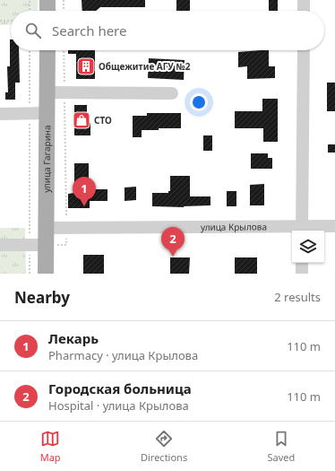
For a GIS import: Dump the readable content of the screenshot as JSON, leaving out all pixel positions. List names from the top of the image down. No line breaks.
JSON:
{"streets":{"main road":["улица Гагарина"],"street":["улица Крылова"]},"crossings":[["улица Гагарина","улица Крылова"]],"places":{"building":["Общежитие АГУ №2"],"shop":["СТО"]},"page":{"search":"Search here","pins":["1","2"],"heading":["Nearby","2 results"],"list":[{"mark":"1","name":"Лекарь","note":"Pharmacy · улица Крылова","value":"110 m"},{"mark":"2","name":"Городская больница","note":"Hospital · улица Крылова","value":"110 m"}],"nav":["Map","Directions","Saved"]}}
